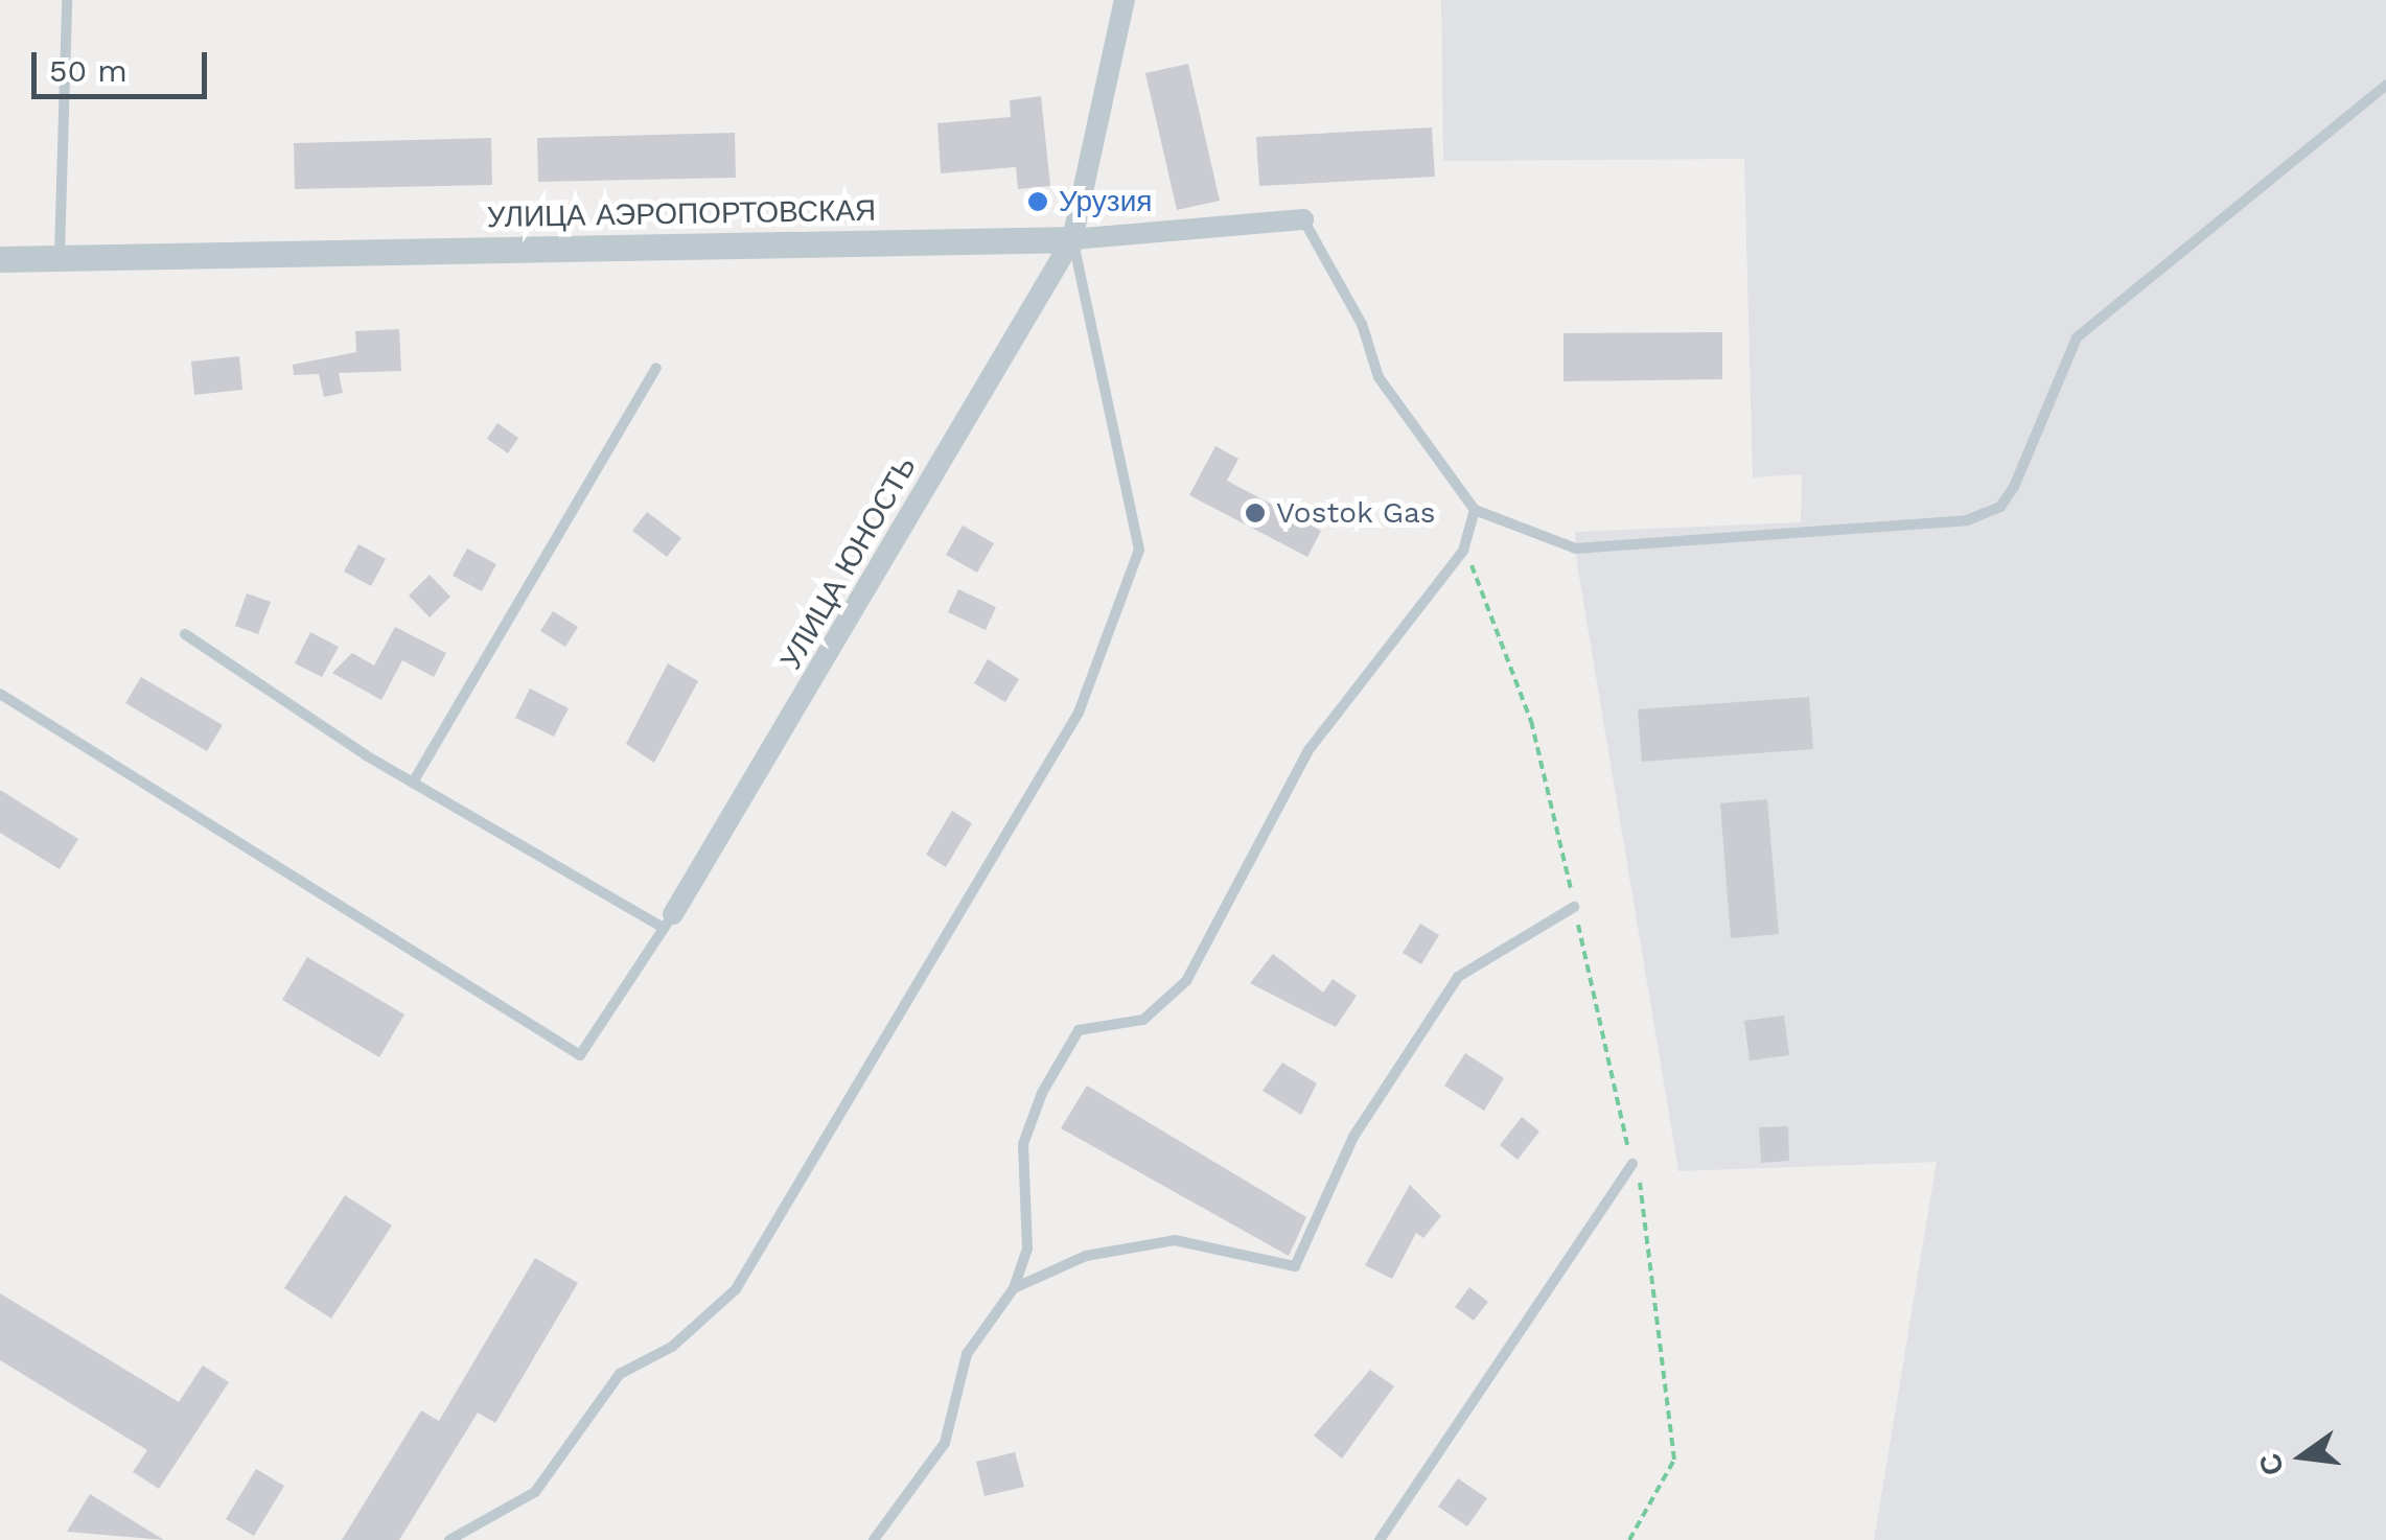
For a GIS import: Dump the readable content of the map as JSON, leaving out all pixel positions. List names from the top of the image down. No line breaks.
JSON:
{"streets":{"street":["УЛИЦА АЭРОПОРТОВСКАЯ","УЛИЦА ЮНОСТЬ"]},"crossings":[["УЛИЦА АЭРОПОРТОВСКАЯ","УЛИЦА ЮНОСТЬ"]],"places":["Урузия","Vostok Gas"],"scale_bar":"50 m","north":"left"}
